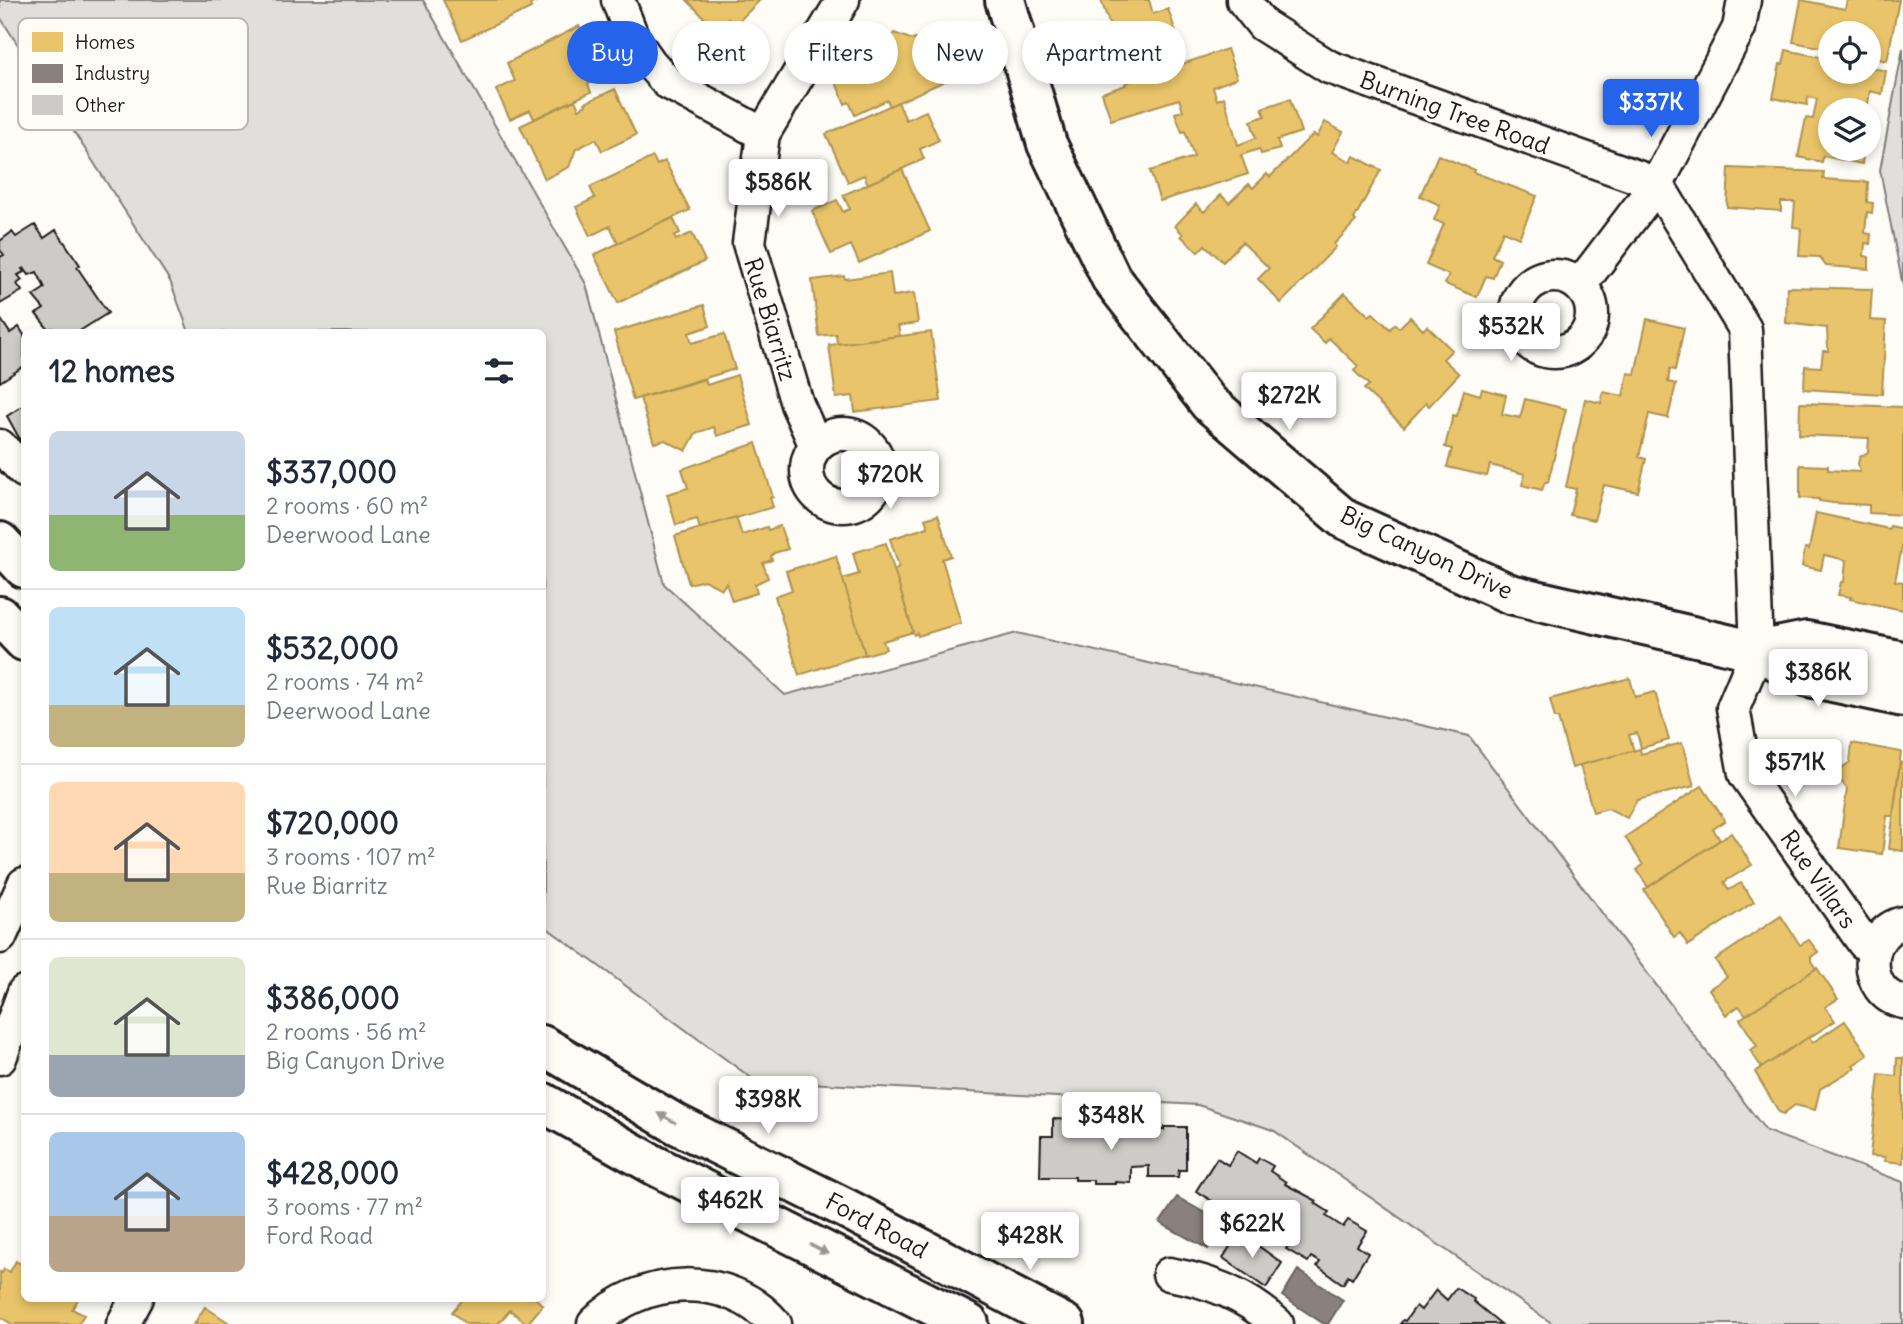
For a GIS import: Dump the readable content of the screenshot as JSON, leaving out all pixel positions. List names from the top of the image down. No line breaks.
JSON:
{"streets":{"street":["Burning Tree Road","Rue Biarritz","Big Canyon Drive","Rue Villars","Ford Road"]},"crossings":[["Big Canyon Drive","Rue Villars"]],"legend":["Homes","Industry","Other"],"page":{"chip":["Buy","Rent","Filters","New","Apartment"],"price":["$337K","$586K","$532K","$272K","$720K","$386K","$571K","$398K","$348K","$462K","$622K","$428K"],"heading":"12 homes","list":[{"name":"$337,000","note":"2 rooms · 60 m² · Deerwood Lane"},{"name":"$532,000","note":"2 rooms · 74 m² · Deerwood Lane"},{"name":"$720,000","note":"3 rooms · 107 m² · Rue Biarritz"},{"name":"$386,000","note":"2 rooms · 56 m² · Big Canyon Drive"},{"name":"$428,000","note":"3 rooms · 77 m² · Ford Road"}]}}
